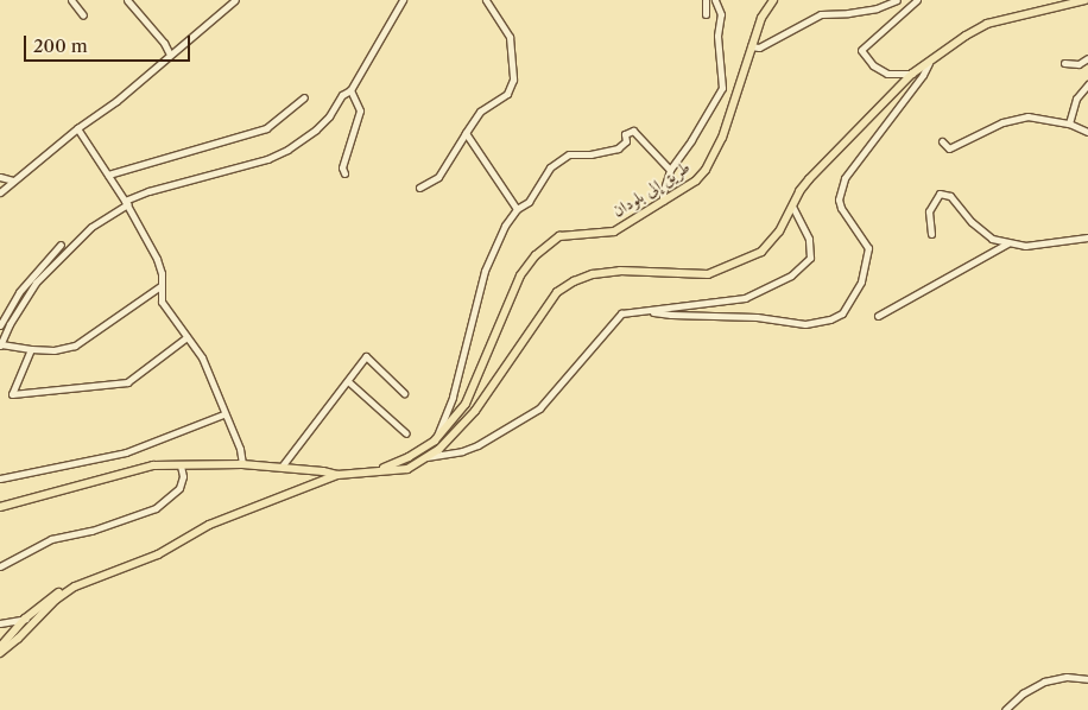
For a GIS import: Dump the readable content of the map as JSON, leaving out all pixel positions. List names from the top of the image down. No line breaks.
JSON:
{"streets":{"main road":["طريق إلى بلودان"]},"scale_bar":"200 m"}
